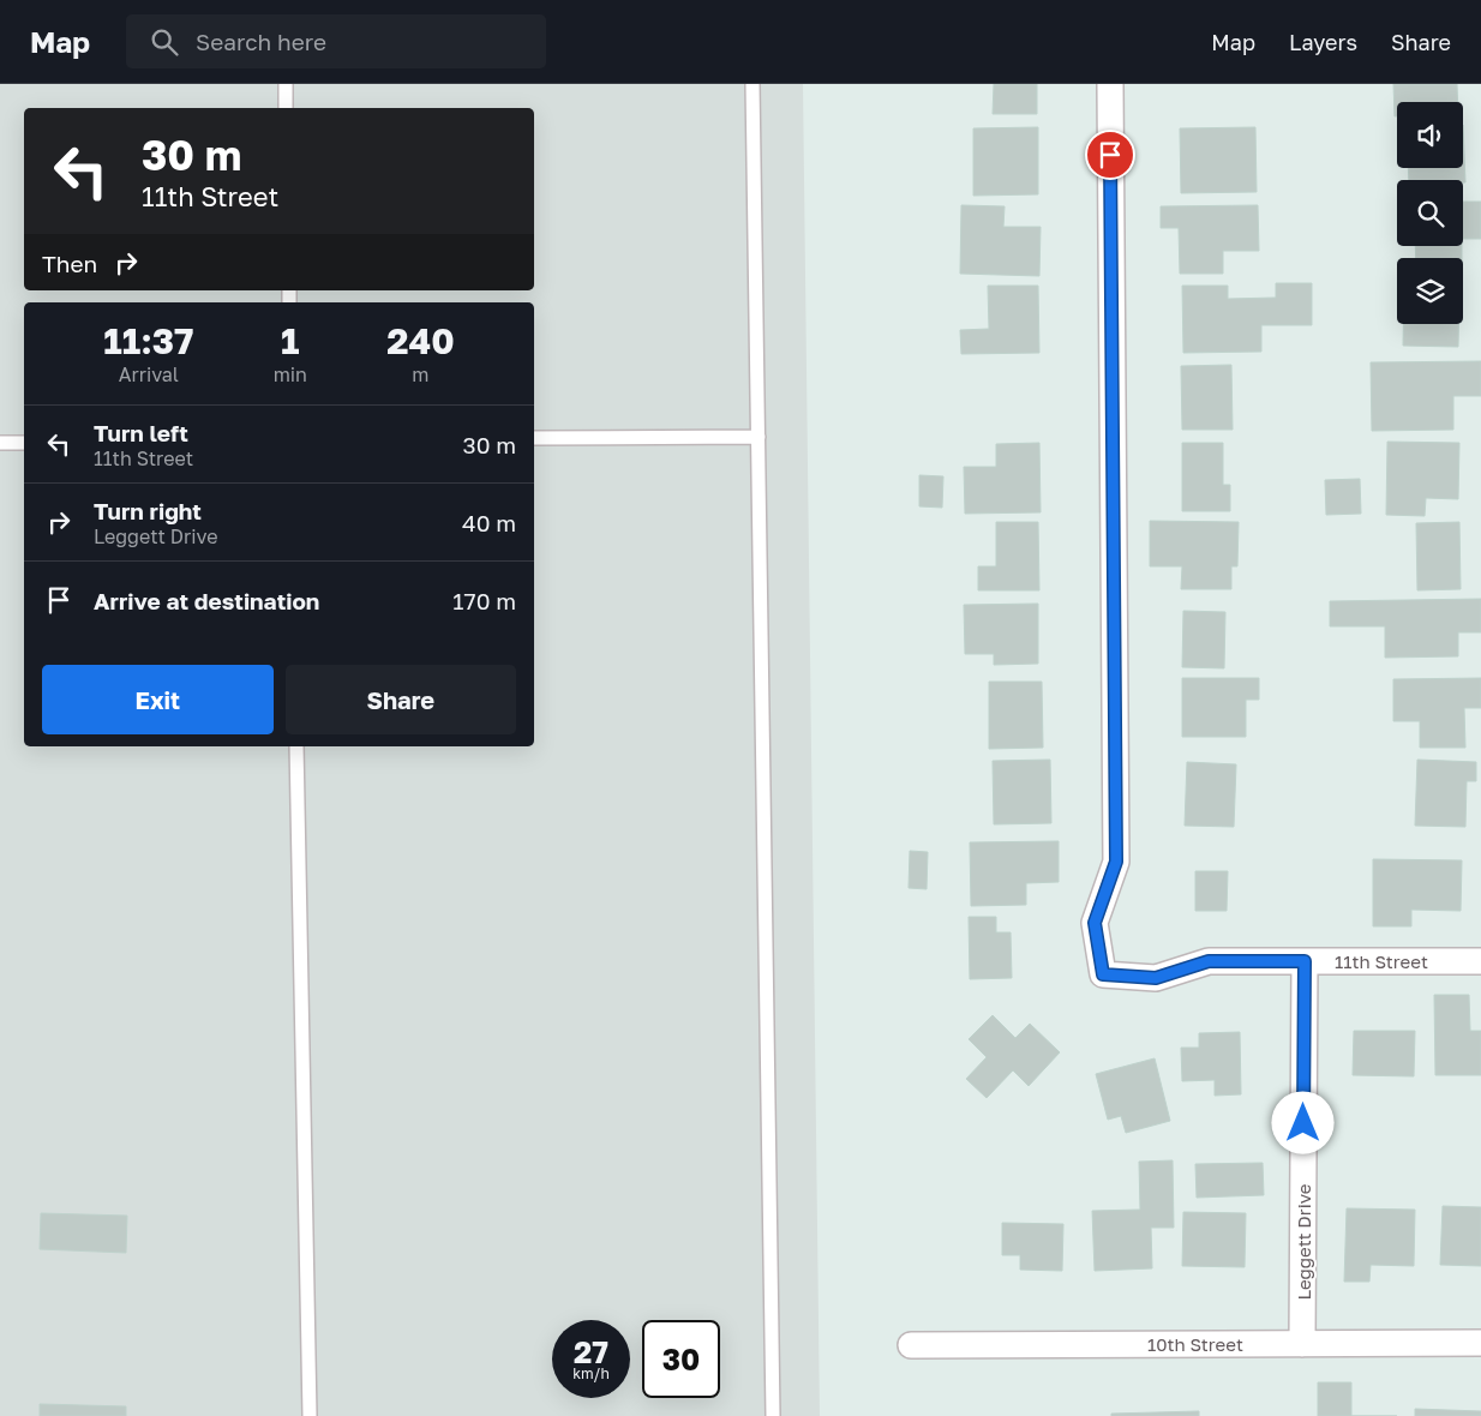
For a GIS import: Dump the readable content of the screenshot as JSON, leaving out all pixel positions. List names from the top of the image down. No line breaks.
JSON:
{"streets":{"street":["11th Street","Leggett Drive","10th Street"]},"crossings":[["11th Street","Leggett Drive"],["Leggett Drive","10th Street"]],"page":{"header":"Map","search":"Search here","nav":["Map","Layers","Share"],"turn":["30 m","11th Street"],"then":"Then","eta":["11:37","Arrival","1","min","240","m"],"list":[{"name":"Turn left","note":"11th Street","value":"30 m"},{"name":"Turn right","note":"Leggett Drive","value":"40 m"},{"name":"Arrive at destination","value":"170 m"}],"buttons":["Exit","Share"],"speed":"27 km/h","limit":"30"}}
